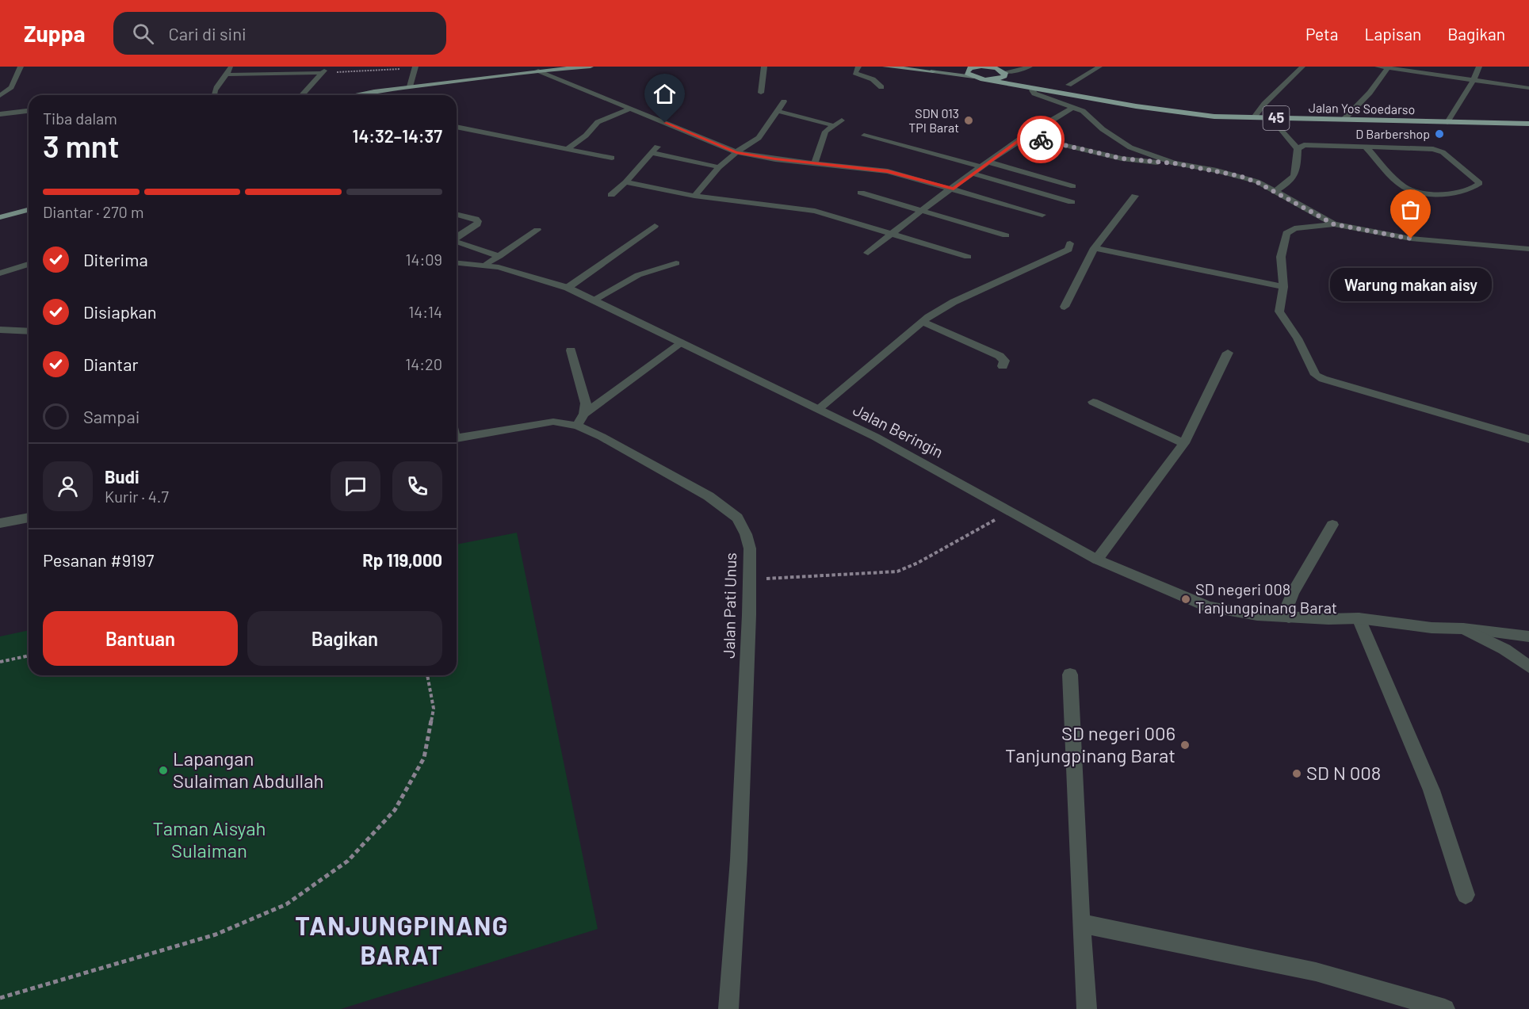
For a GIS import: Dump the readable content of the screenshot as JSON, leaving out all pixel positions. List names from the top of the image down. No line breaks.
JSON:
{"streets":{"highway":["Jalan Yos Soedarso","45"],"street":["Jalan Beringin","Jalan Pati Unus"]},"crossings":[["Jalan Yos Soedarso","45"]],"districts":["TANJUNGPINANG BARAT"],"parks":["Taman Aisyah Sulaiman"],"places":["SDN 013 TPI Barat","D Barbershop","Warung makan aisy","SD negeri 008 Tanjungpinang Barat","SD negeri 006 Tanjungpinang Barat","Lapangan Sulaiman Abdullah","SD N 008"],"page":{"header":"Zuppa","search":"Cari di sini","nav":["Peta","Lapisan","Bagikan"],"heading":["3 mnt","Tiba dalam","14:32–14:37"],"panel":["Budi","Kurir · 4.7","Pesanan #9197","Rp 119,000"],"bar":"Diantar · 270 m","list":[["Diterima","14:09"],["Disiapkan","14:14"],["Diantar","14:20"],"Sampai"],"bubble":"Warung makan aisy","buttons":["Bantuan","Bagikan"]}}
